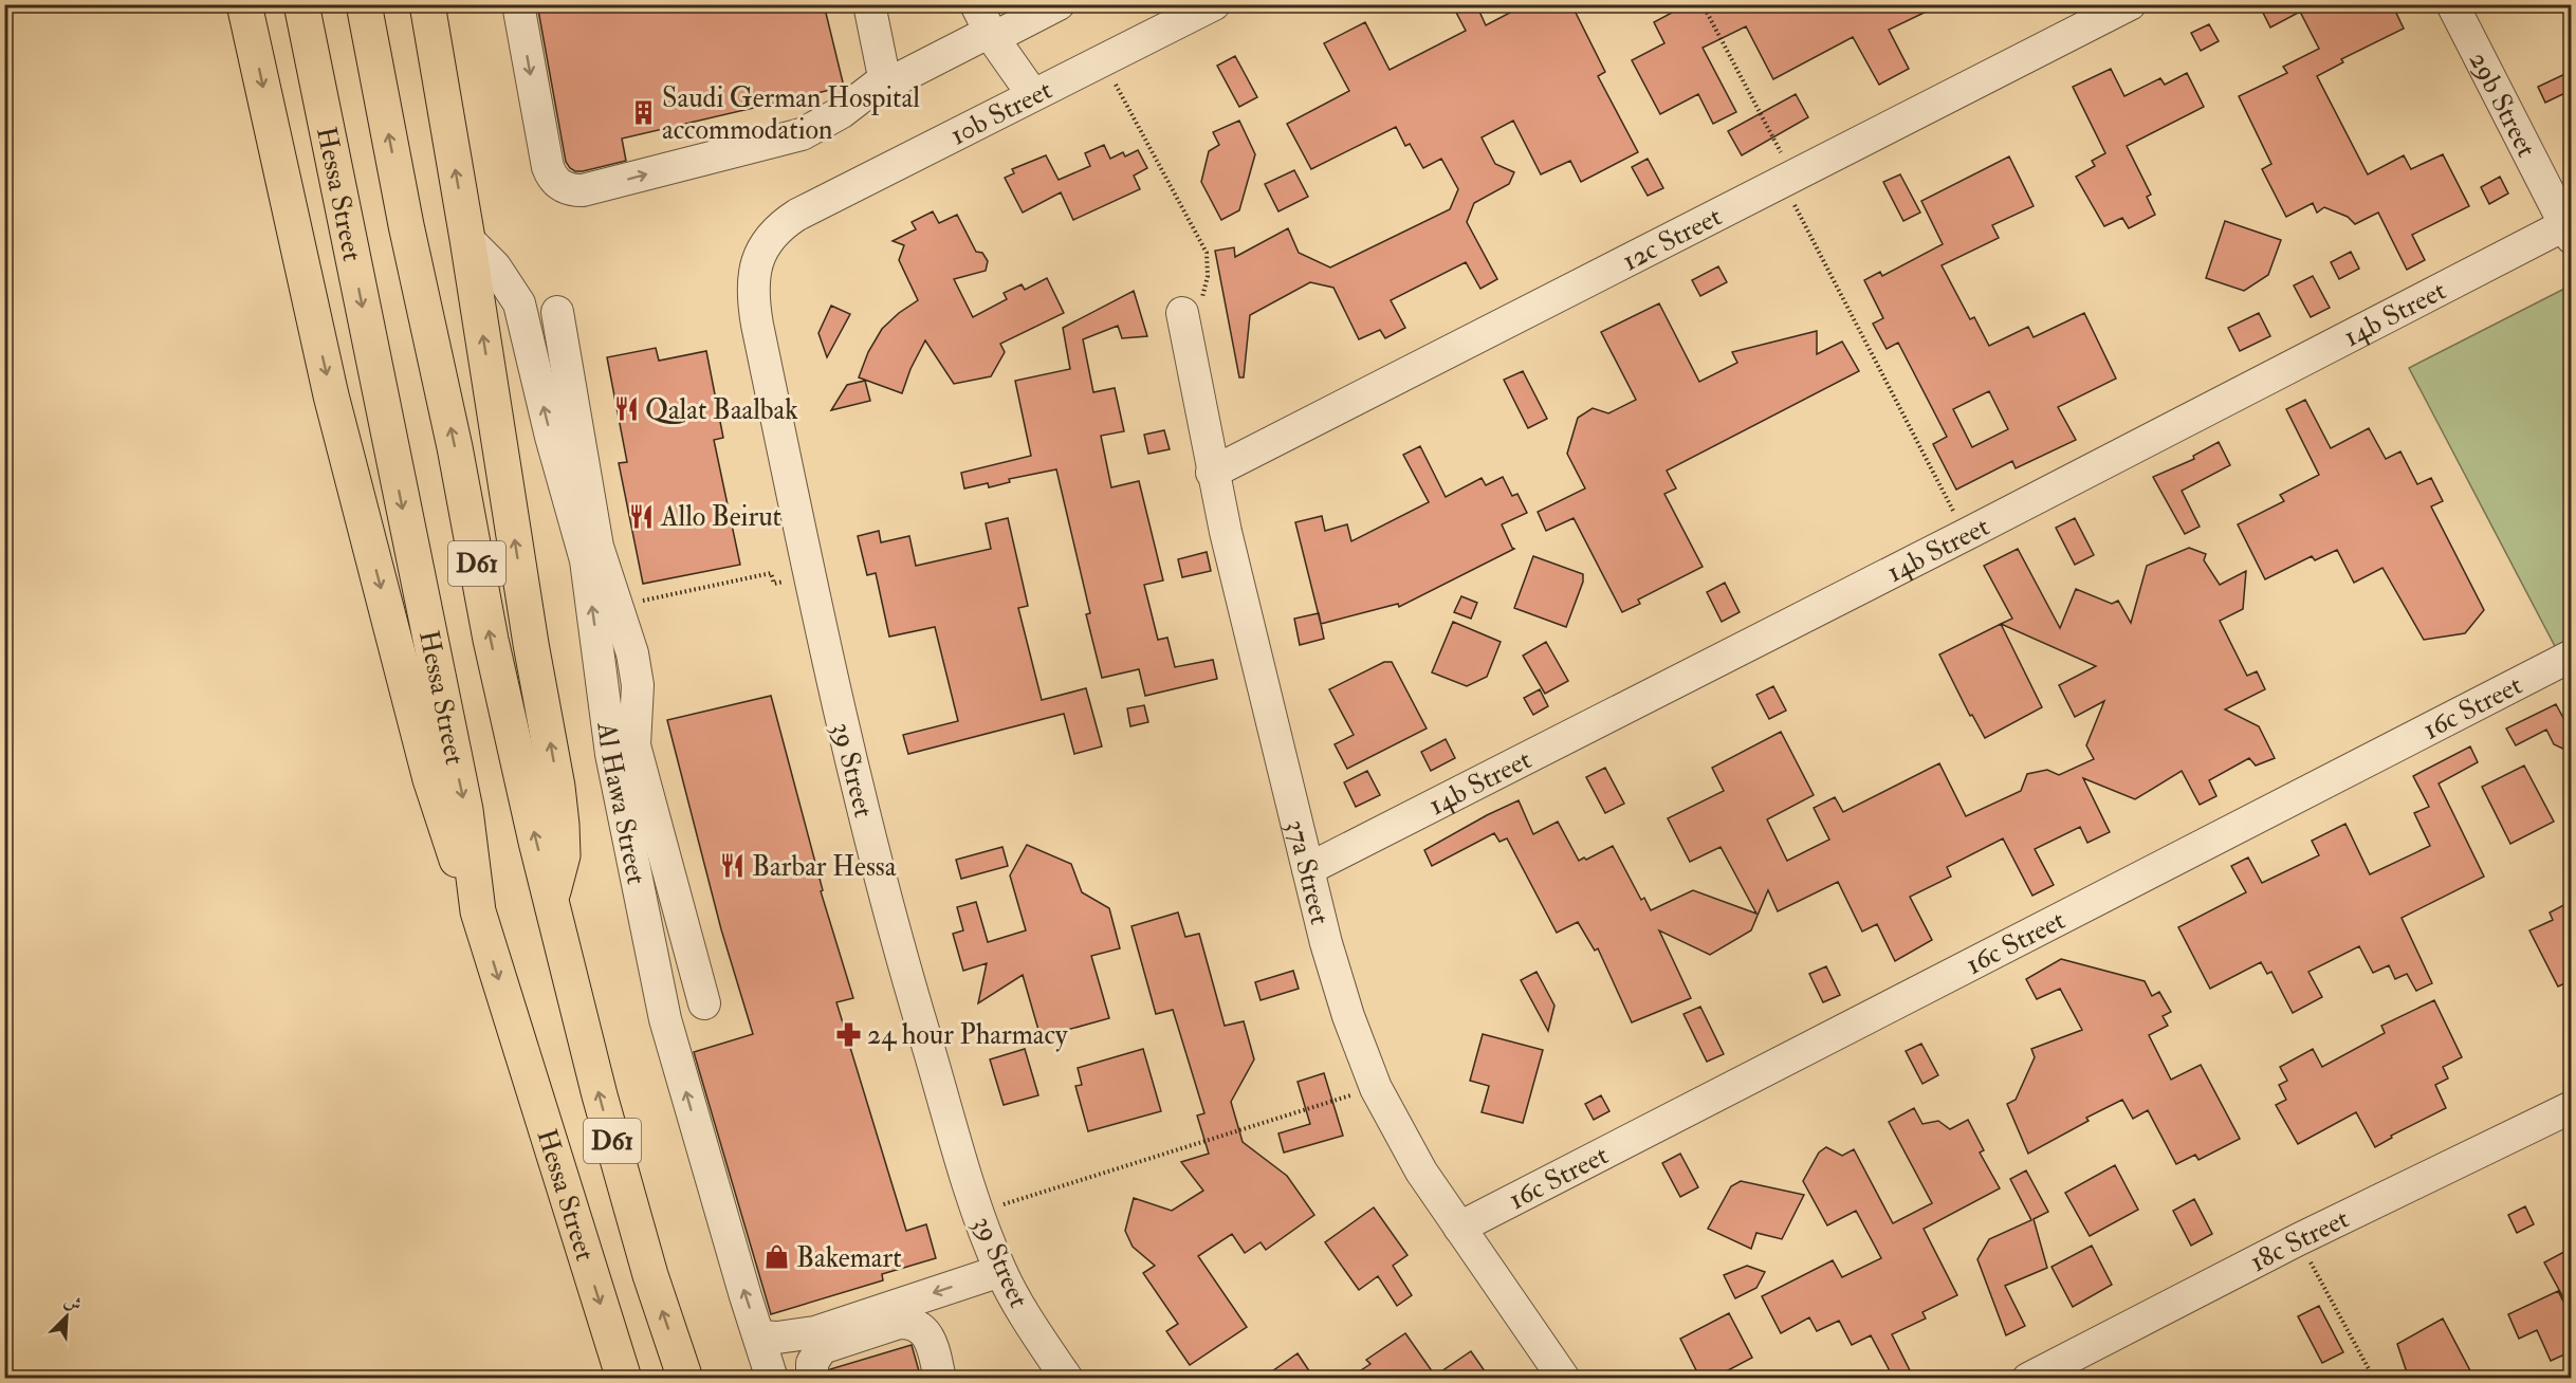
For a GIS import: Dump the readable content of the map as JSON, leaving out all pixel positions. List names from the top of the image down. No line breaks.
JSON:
{"streets":{"main road":["Hessa Street","D61"],"street":["29b Street","10b Street","12c Street","14b Street","16c Street","39 Street","Al Hawa Street","37a Street","18c Street"]},"crossings":[["29b Street","14b Street"],["10b Street","39 Street"],["12c Street","37a Street"],["14b Street","37a Street"],["16c Street","37a Street"]],"places":{"building":["Saudi German Hospital accommodation"],"restaurant":["Qalat Baalbak","Allo Beirut","Barbar Hessa"],"pharmacy":["24 hour Pharmacy"],"shop":["Bakemart"]},"north":"top right"}
